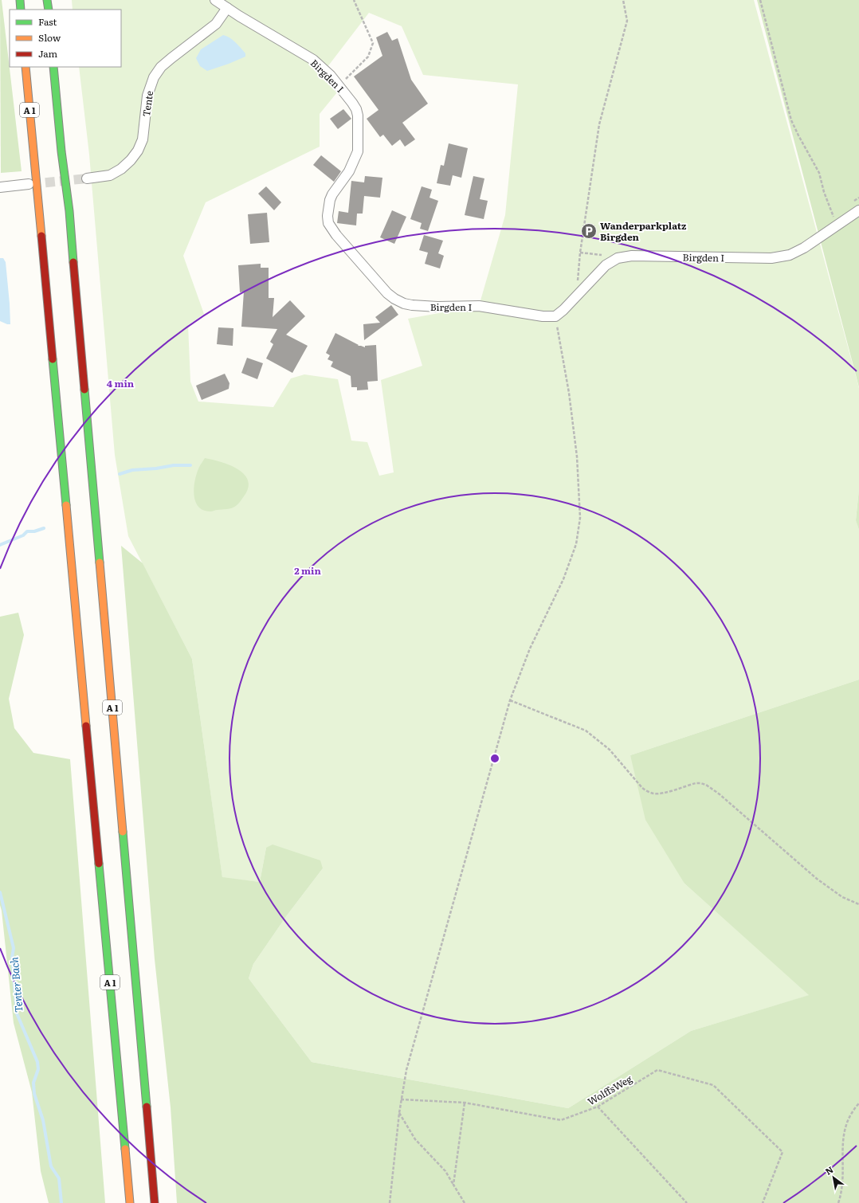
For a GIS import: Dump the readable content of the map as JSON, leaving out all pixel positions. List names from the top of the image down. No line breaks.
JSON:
{"streets":{"highway":["A 1"],"street":["Birgden I","Tente"],"path":["WolffsWeg"]},"crossings":[["Birgden I","Tente"]],"water":["Tenter Bach"],"places":{"parking":["Wanderparkplatz Birgden"]},"legend":["Fast","Slow","Jam"],"north":"top left","rings":["4 min","2 min"]}
